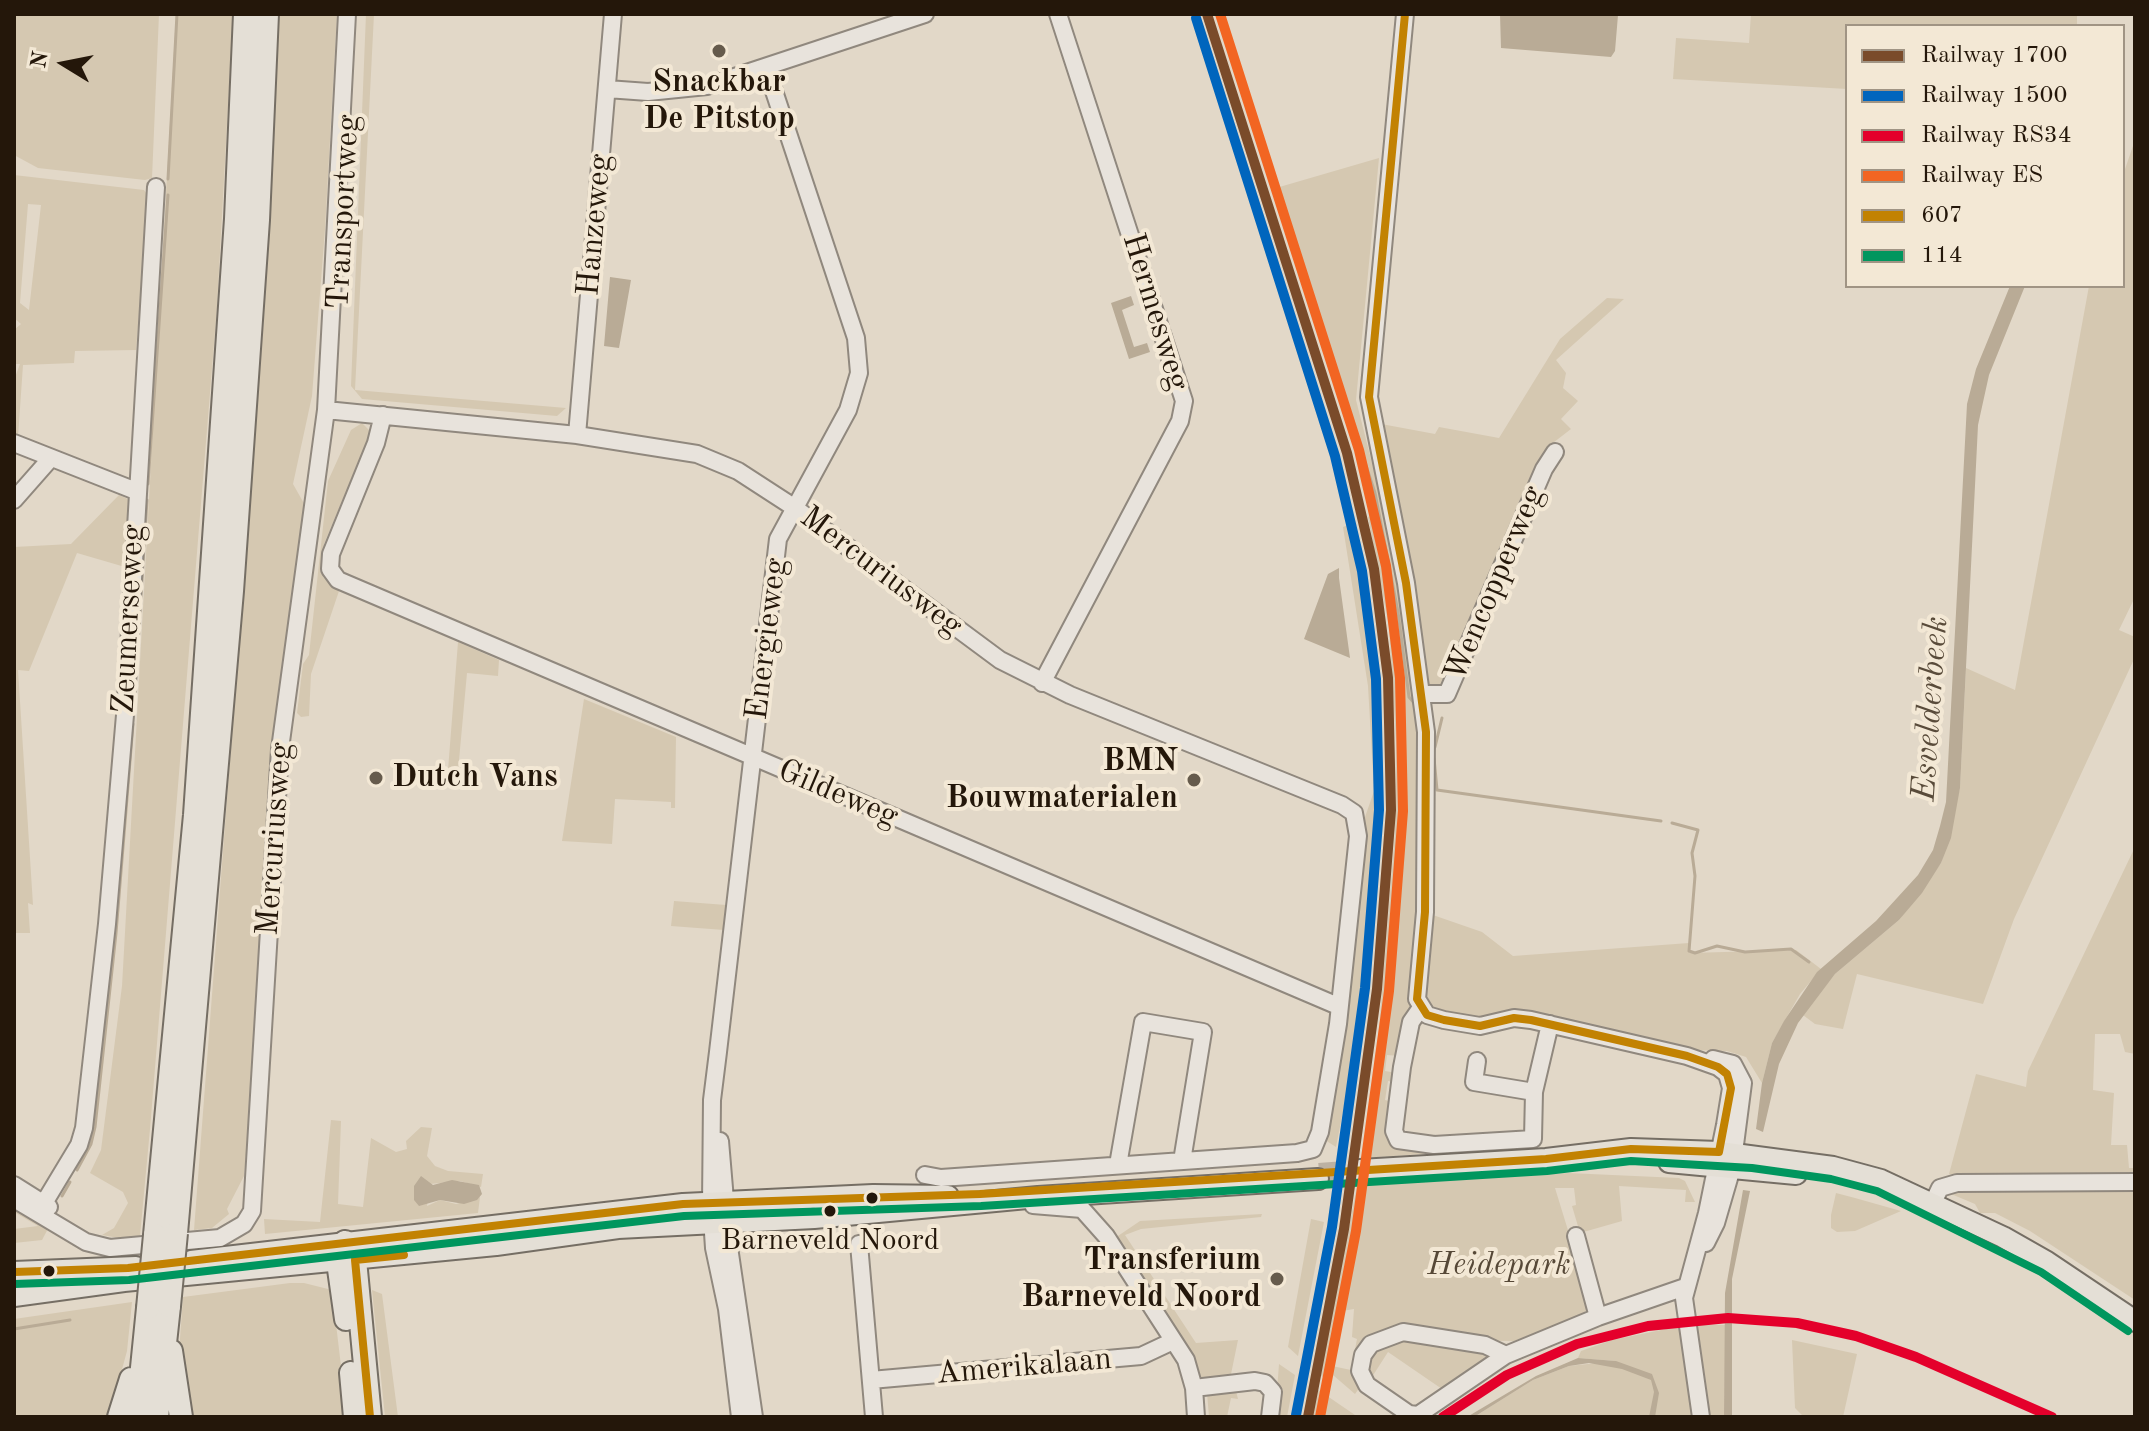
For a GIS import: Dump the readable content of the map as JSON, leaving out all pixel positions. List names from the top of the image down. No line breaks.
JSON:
{"streets":{"street":["Transportweg","Hanzeweg","Hermesweg","Mercuriusweg","Wencopperweg","Zeumerseweg","Energieweg","Gildeweg","Amerikalaan"]},"crossings":[["Transportweg","Mercuriusweg"],["Hanzeweg","Mercuriusweg"],["Hermesweg","Mercuriusweg"],["Mercuriusweg","Zeumerseweg"],["Mercuriusweg","Energieweg"],["Mercuriusweg","Gildeweg"],["Energieweg","Gildeweg"]],"water":["Esvelderbeek"],"parks":["Heidepark"],"places":["Snackbar De Pitstop","Dutch Vans","BMN Bouwmaterialen","Barneveld Noord","Transferium Barneveld Noord"],"lines":["rail line 1700","rail line ES","transit line 607","rail line 1500","transit line 114","rail line RS34"],"legend":["Railway 1700","Railway 1500","Railway RS34","Railway ES","607","114"],"north":"left"}
